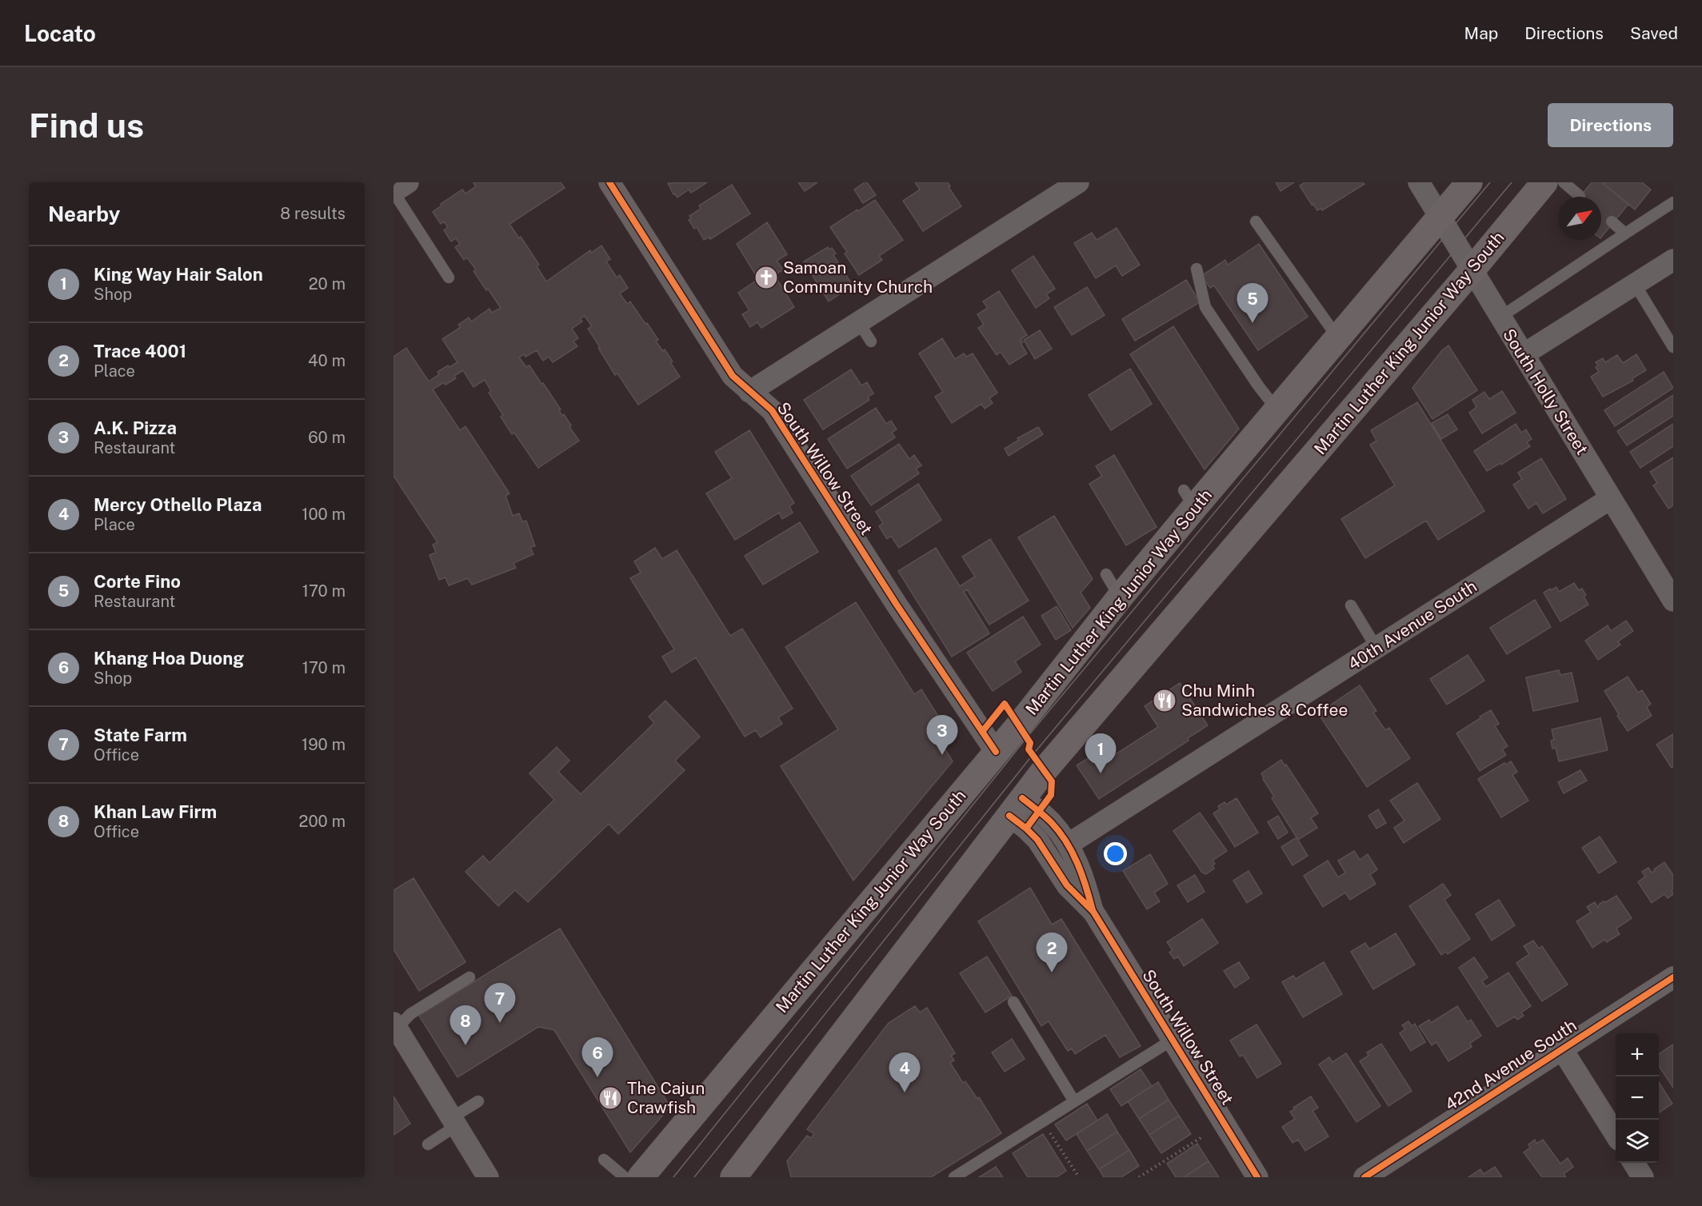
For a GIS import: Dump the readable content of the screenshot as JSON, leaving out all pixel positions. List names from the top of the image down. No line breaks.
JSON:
{"streets":{"main road":["Martin Luther King Junior Way South"],"street":["South Holly Street","South Willow Street","40th Avenue South","42nd Avenue South"]},"crossings":[["Martin Luther King Junior Way South","South Holly Street"],["Martin Luther King Junior Way South","South Willow Street"],["South Holly Street","40th Avenue South"],["South Willow Street","40th Avenue South"]],"places":{"church":["Samoan Community Church"],"restaurant":["Chu Minh Sandwiches & Coffee","The Cajun Crawfish"]},"north":"top right","page":{"header":"Locato","nav":["Map","Directions","Saved"],"buttons":"Directions","title":"Find us","heading":["Nearby","8 results"],"list":[{"mark":"1","name":"King Way Hair Salon","note":"Shop","value":"20 m"},{"mark":"2","name":"Trace 4001","note":"Place","value":"40 m"},{"mark":"3","name":"A.K. Pizza","note":"Restaurant","value":"60 m"},{"mark":"4","name":"Mercy Othello Plaza","note":"Place","value":"100 m"},{"mark":"5","name":"Corte Fino","note":"Restaurant","value":"170 m"},{"mark":"6","name":"Khang Hoa Duong","note":"Shop","value":"170 m"},{"mark":"7","name":"State Farm","note":"Office","value":"190 m"},{"mark":"8","name":"Khan Law Firm","note":"Office","value":"200 m"}],"pins":["5","3","1","2","7","8","6","4"],"map_buttons":["+","−"]}}
